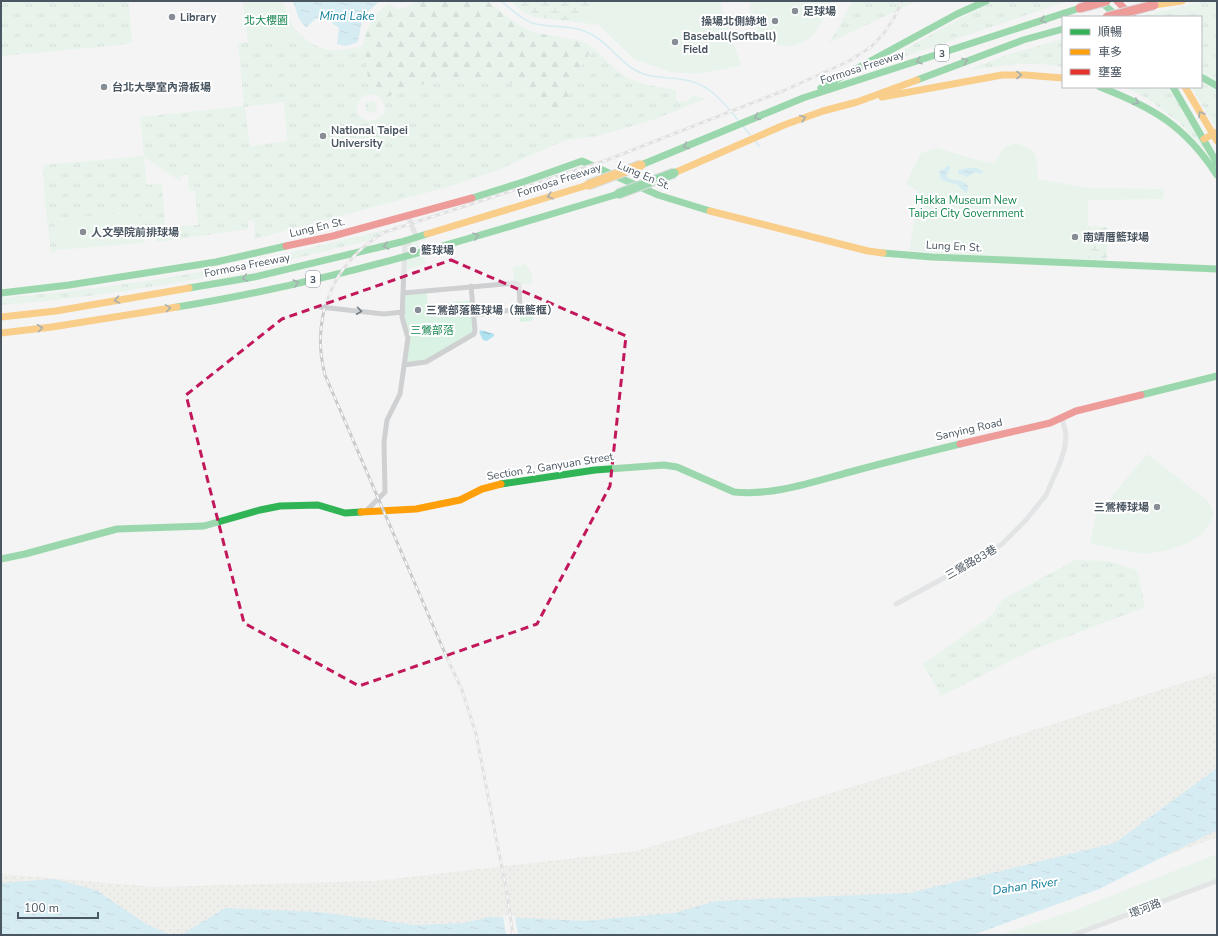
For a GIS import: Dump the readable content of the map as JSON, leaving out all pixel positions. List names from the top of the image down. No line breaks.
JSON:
{"streets":{"main road":["3","Formosa Freeway","Lung En St.","Sanying Road","Section 2, Ganyuan Street"],"street":["三鶯路83巷","環河路"]},"crossings":[["Sanying Road","Section 2, Ganyuan Street"],["Sanying Road","三鶯路83巷"]],"water":["Mind Lake","Dahan River"],"parks":["北大櫻園","Hakka Museum New Taipei City Government","三鶯部落"],"places":["足球場","Library","操場北側綠地","Baseball(Softball) Field","台北大學室內滑板場","National Taipei University","人文學院前排球場","南靖厝籃球場","籃球場","三鶯部落籃球場（無籃框）","三鶯棒球場"],"legend":["順暢","車多","壅塞"],"scale_bar":"100 m"}
